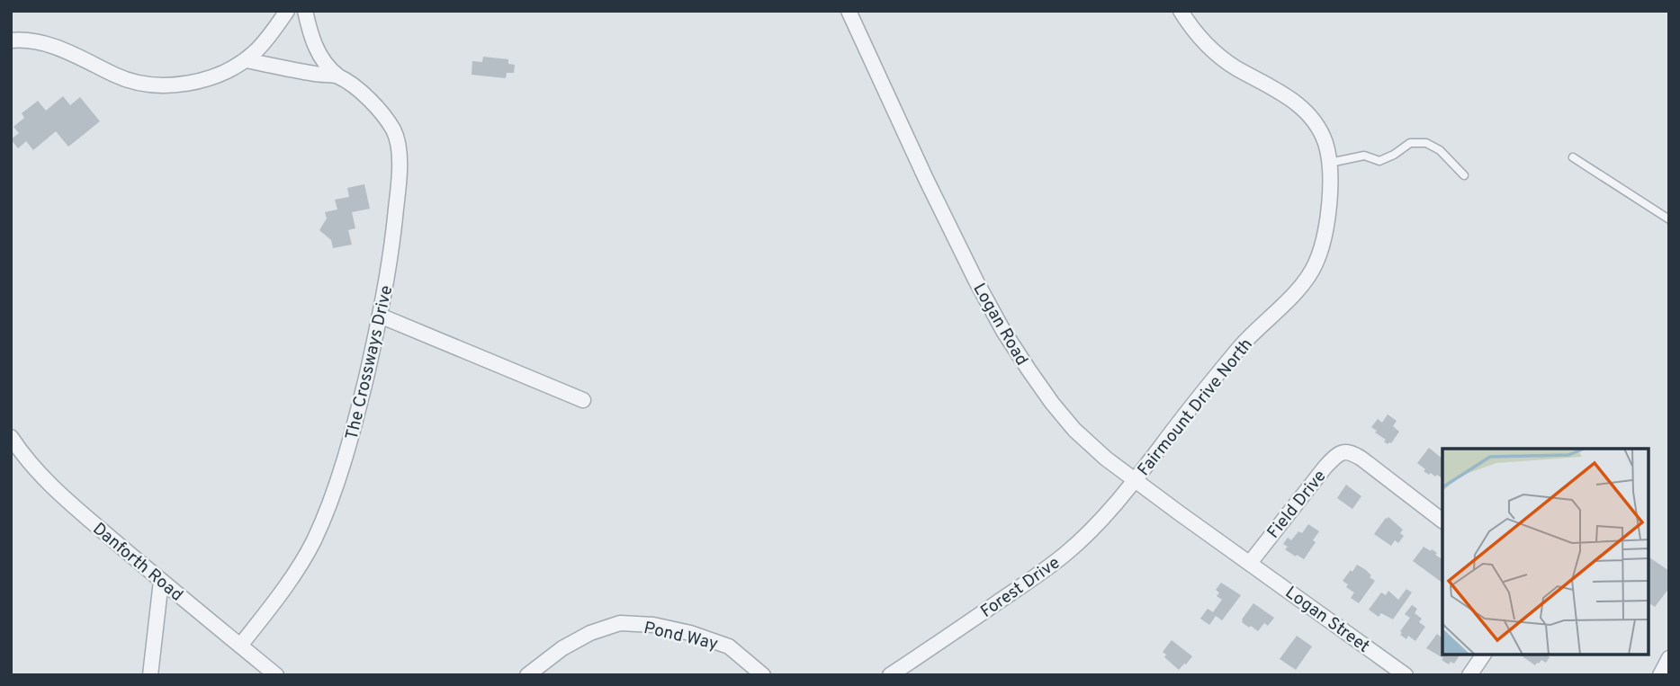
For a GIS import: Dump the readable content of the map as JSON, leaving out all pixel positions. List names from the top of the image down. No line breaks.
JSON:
{"streets":{"street":["Logan Road","The Crossways Drive","Fairmount Drive North","Field Drive","Danforth Road","Forest Drive","Logan Street","Pond Way"]},"crossings":[["Logan Road","Fairmount Drive North"],["Logan Road","Field Drive"],["Logan Road","Forest Drive"],["Logan Road","Logan Street"],["The Crossways Drive","Danforth Road"],["Fairmount Drive North","Forest Drive"],["Field Drive","Logan Street"]]}
